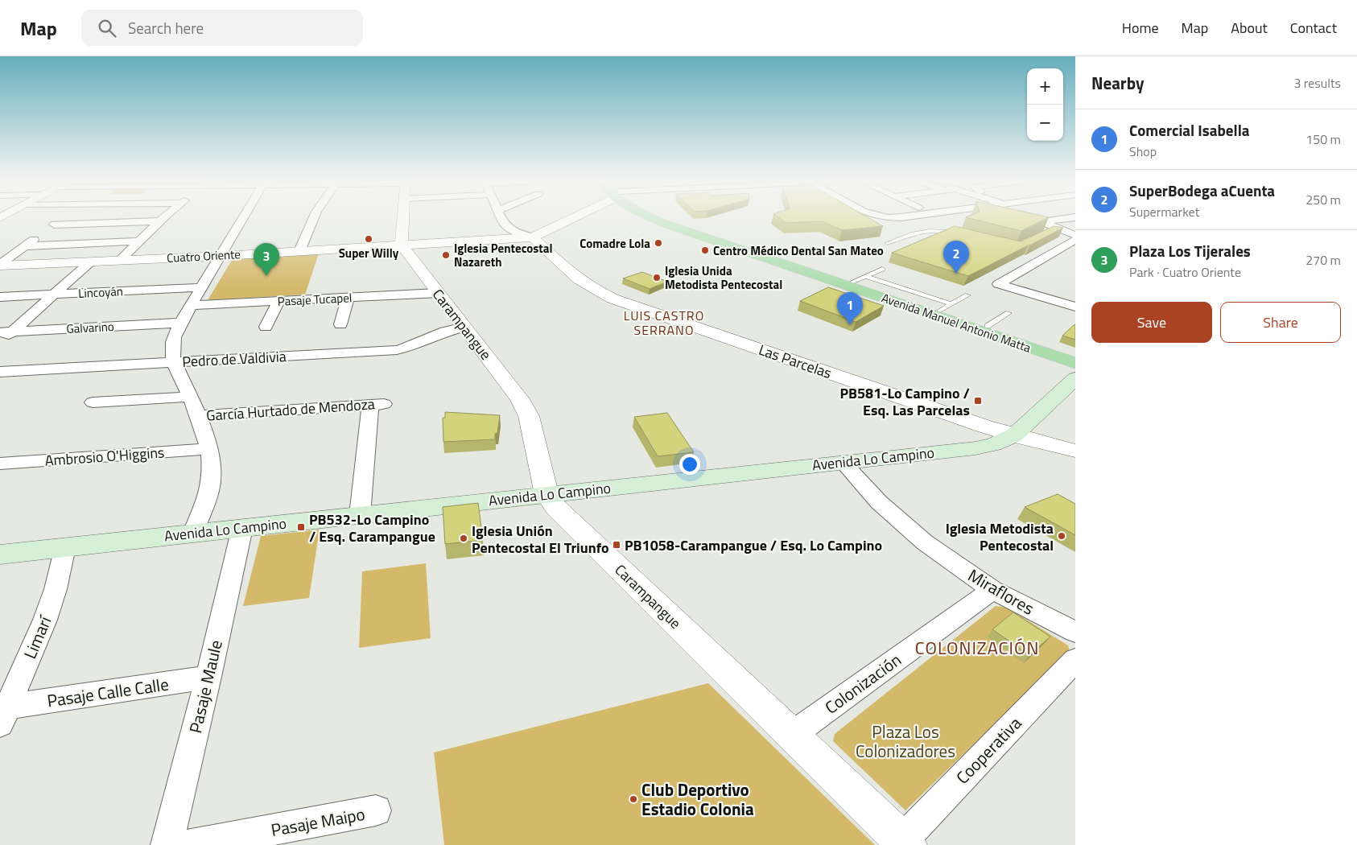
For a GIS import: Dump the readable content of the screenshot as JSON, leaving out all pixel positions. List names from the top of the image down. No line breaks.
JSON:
{"streets":{"main road":["Avenida Manuel Antonio Matta","Avenida Lo Campino"],"street":["Cuatro Oriente","Lincoyán","Pasaje Tucapel","Carampangue","Galvarino","Pedro de Valdivia","Las Parcelas","García Hurtado de Mendoza","Ambrosio O'Higgins","Miraflores","Limarí","Colonización","Pasaje Maule","Pasaje Calle Calle","Cooperativa","Pasaje Maipo"]},"crossings":[["Cuatro Oriente","Carampangue"],["Cuatro Oriente","Las Parcelas"],["Pasaje Tucapel","Carampangue"],["Carampangue","Pedro de Valdivia"],["Carampangue","Avenida Lo Campino"],["Carampangue","Colonización"],["Carampangue","Cooperativa"],["Las Parcelas","Avenida Lo Campino"],["García Hurtado de Mendoza","Avenida Lo Campino"],["Avenida Lo Campino","Miraflores"],["Avenida Lo Campino","Limarí"],["Avenida Lo Campino","Pasaje Maule"],["Miraflores","Colonización"],["Limarí","Pasaje Calle Calle"],["Pasaje Maule","Pasaje Calle Calle"]],"districts":["LUIS CASTRO SERRANO","COLONIZACIÓN"],"parks":["Plaza Los Colonizadores"],"places":{"other":["Super Willy","Comadre Lola","Centro Médico Dental San Mateo","Iglesia Pentecostal Nazareth","Iglesia Unida Metodista Pentecostal","Iglesia Metodista Pentecostal","Iglesia Unión Pentecostal El Triunfo","Club Deportivo Estadio Colonia"],"transit":["PB581-Lo Campino / Esq. Las Parcelas","PB532-Lo Campino / Esq. Carampangue","PB1058-Carampangue / Esq. Lo Campino"]},"page":{"header":"Map","search":"Search here","nav":["Home","Map","About","Contact"],"heading":["Nearby","3 results"],"map_buttons":["+","−"],"list":[{"mark":"1","name":"Comercial Isabella","note":"Shop","value":"150 m"},{"mark":"2","name":"SuperBodega aCuenta","note":"Supermarket","value":"250 m"},{"mark":"3","name":"Plaza Los Tijerales","note":"Park · Cuatro Oriente","value":"270 m"}],"pins":["2","3","1"],"buttons":["Save","Share"]}}
